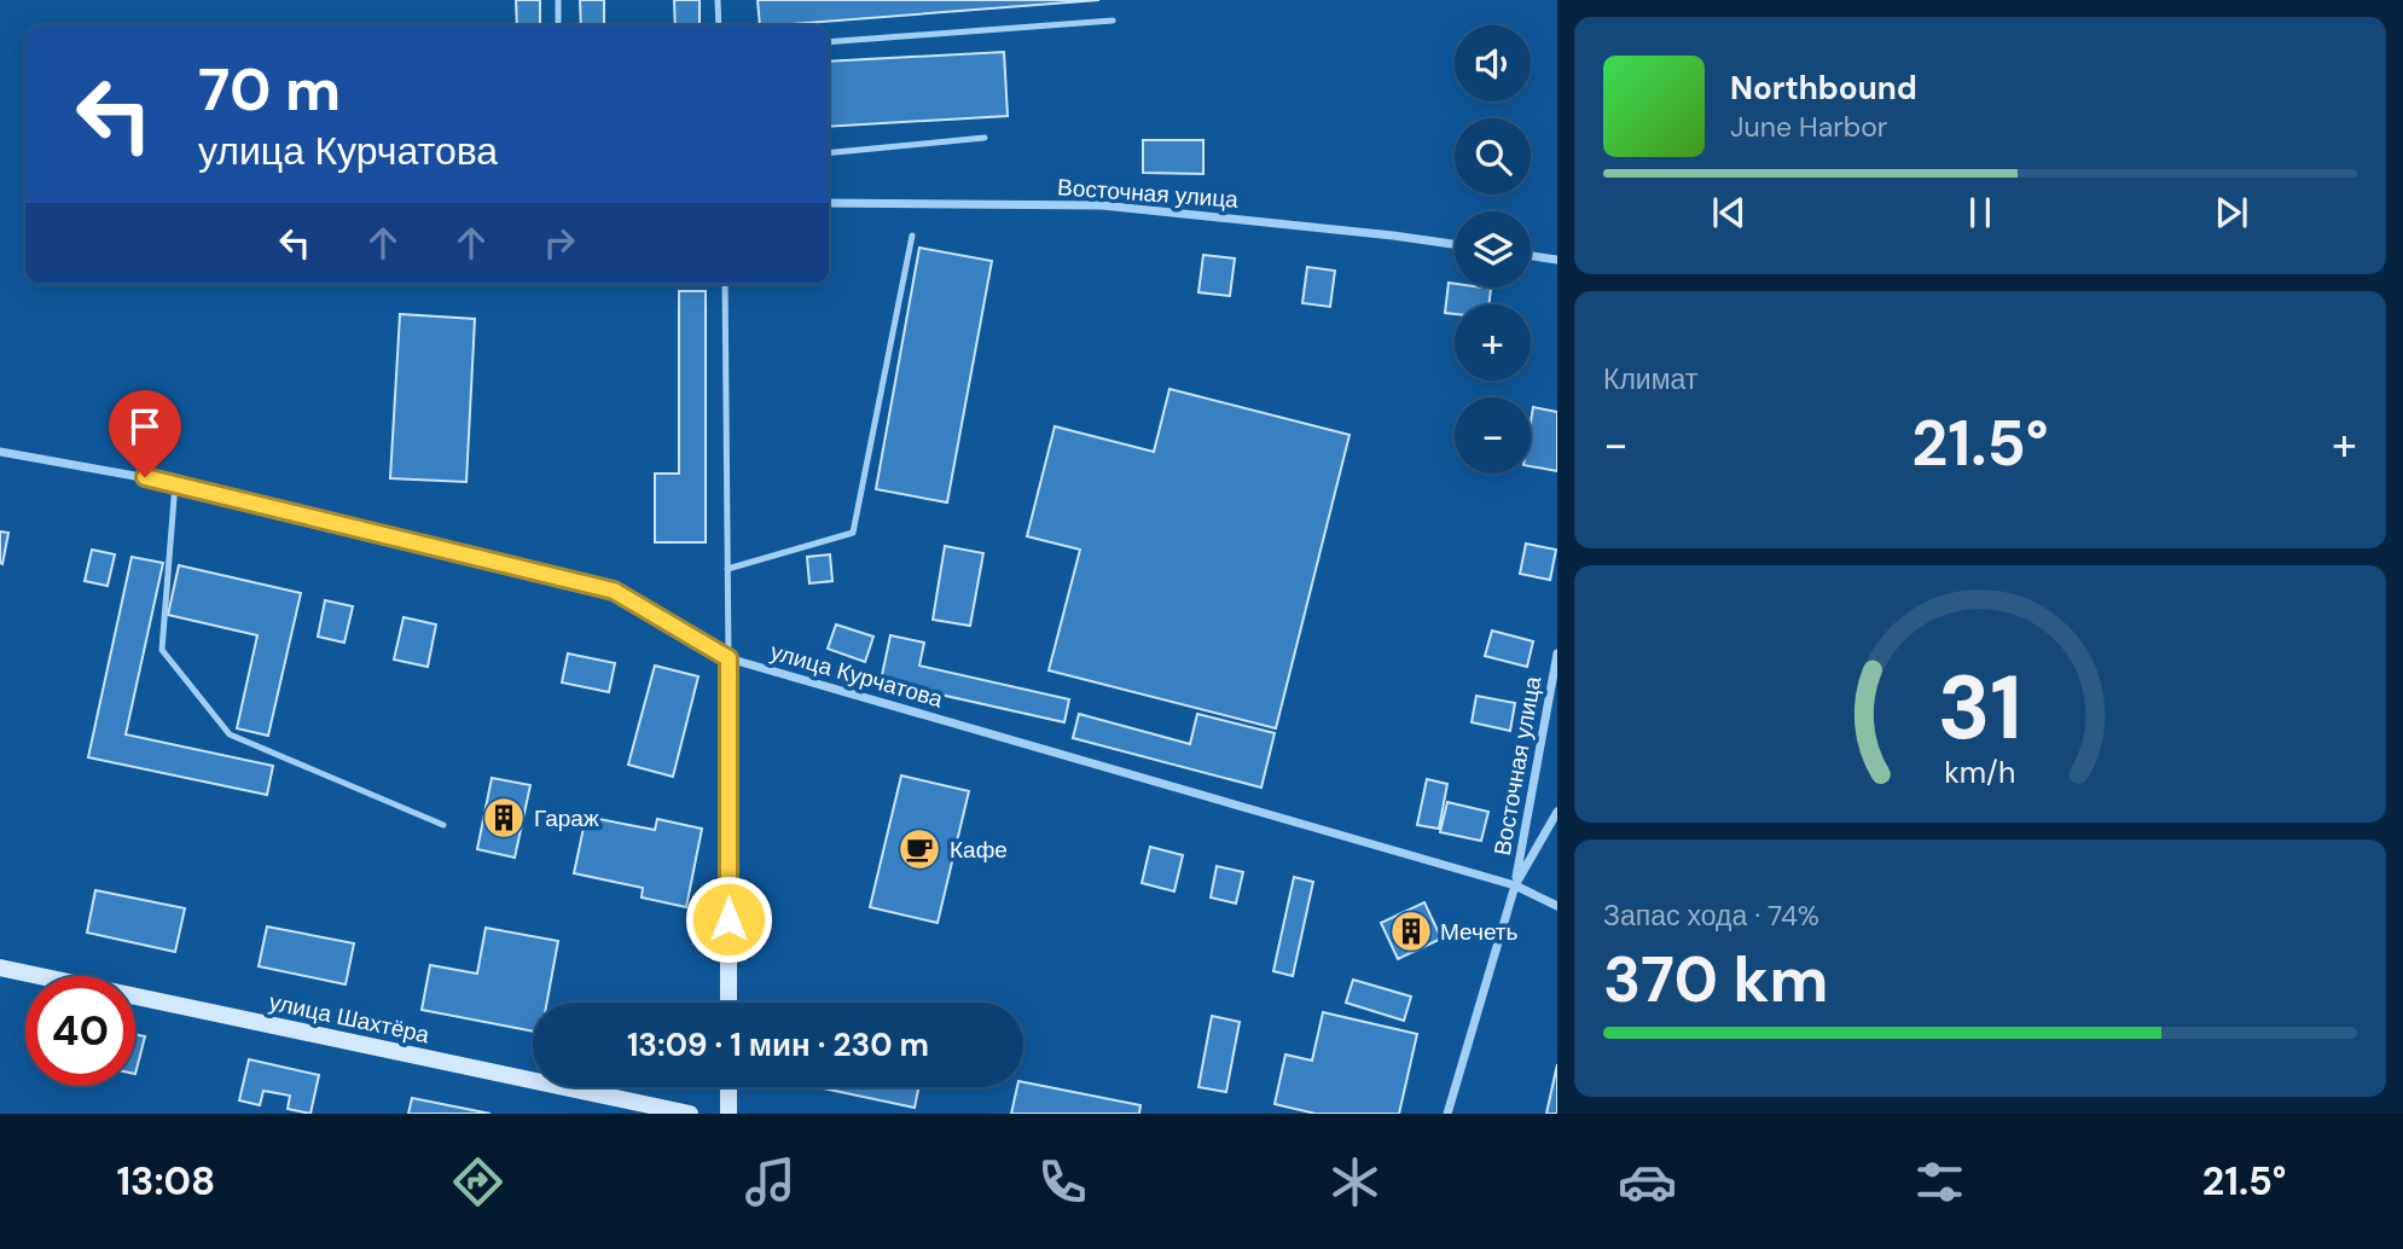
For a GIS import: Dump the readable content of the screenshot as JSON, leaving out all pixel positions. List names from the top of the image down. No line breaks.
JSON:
{"streets":{"street":["Восточная улица","улица Курчатова","улица Шахтёра"]},"crossings":[["Восточная улица","улица Курчатова"]],"places":{"building":["Гараж","Мечеть"],"cafe":["Кафе"]},"page":{"map_buttons":["+","−"],"turn":["70 m","улица Курчатова"],"song":["Northbound","June Harbor"],"tile":["Климат",["Запас хода · 74%","370 km"]],"heat":["−","21.5°","+"],"limit":"40","trip":"13:09 · 1 мин · 230 m","tabs":["13:08","21.5°"],"gauge":["31","km/h"]}}
